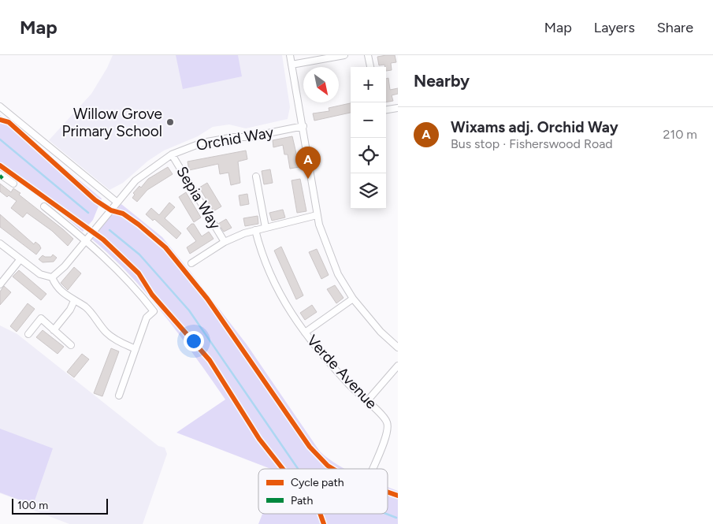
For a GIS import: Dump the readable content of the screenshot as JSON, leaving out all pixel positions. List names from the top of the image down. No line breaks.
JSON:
{"streets":{"street":["Orchid Way","Sepia Way","Verde Avenue"]},"crossings":[["Orchid Way","Sepia Way"]],"places":["Willow Grove Primary School"],"legend":["Cycle path","Path"],"scale_bar":"100 m","north":"bottom right","page":{"header":"Map","nav":["Map","Layers","Share"],"heading":"Nearby","map_buttons":["+","−"],"list":[{"mark":"A","name":"Wixams adj. Orchid Way","note":"Bus stop · Fisherswood Road","value":"210 m"}],"pins":"A","scale":"100 m"}}
